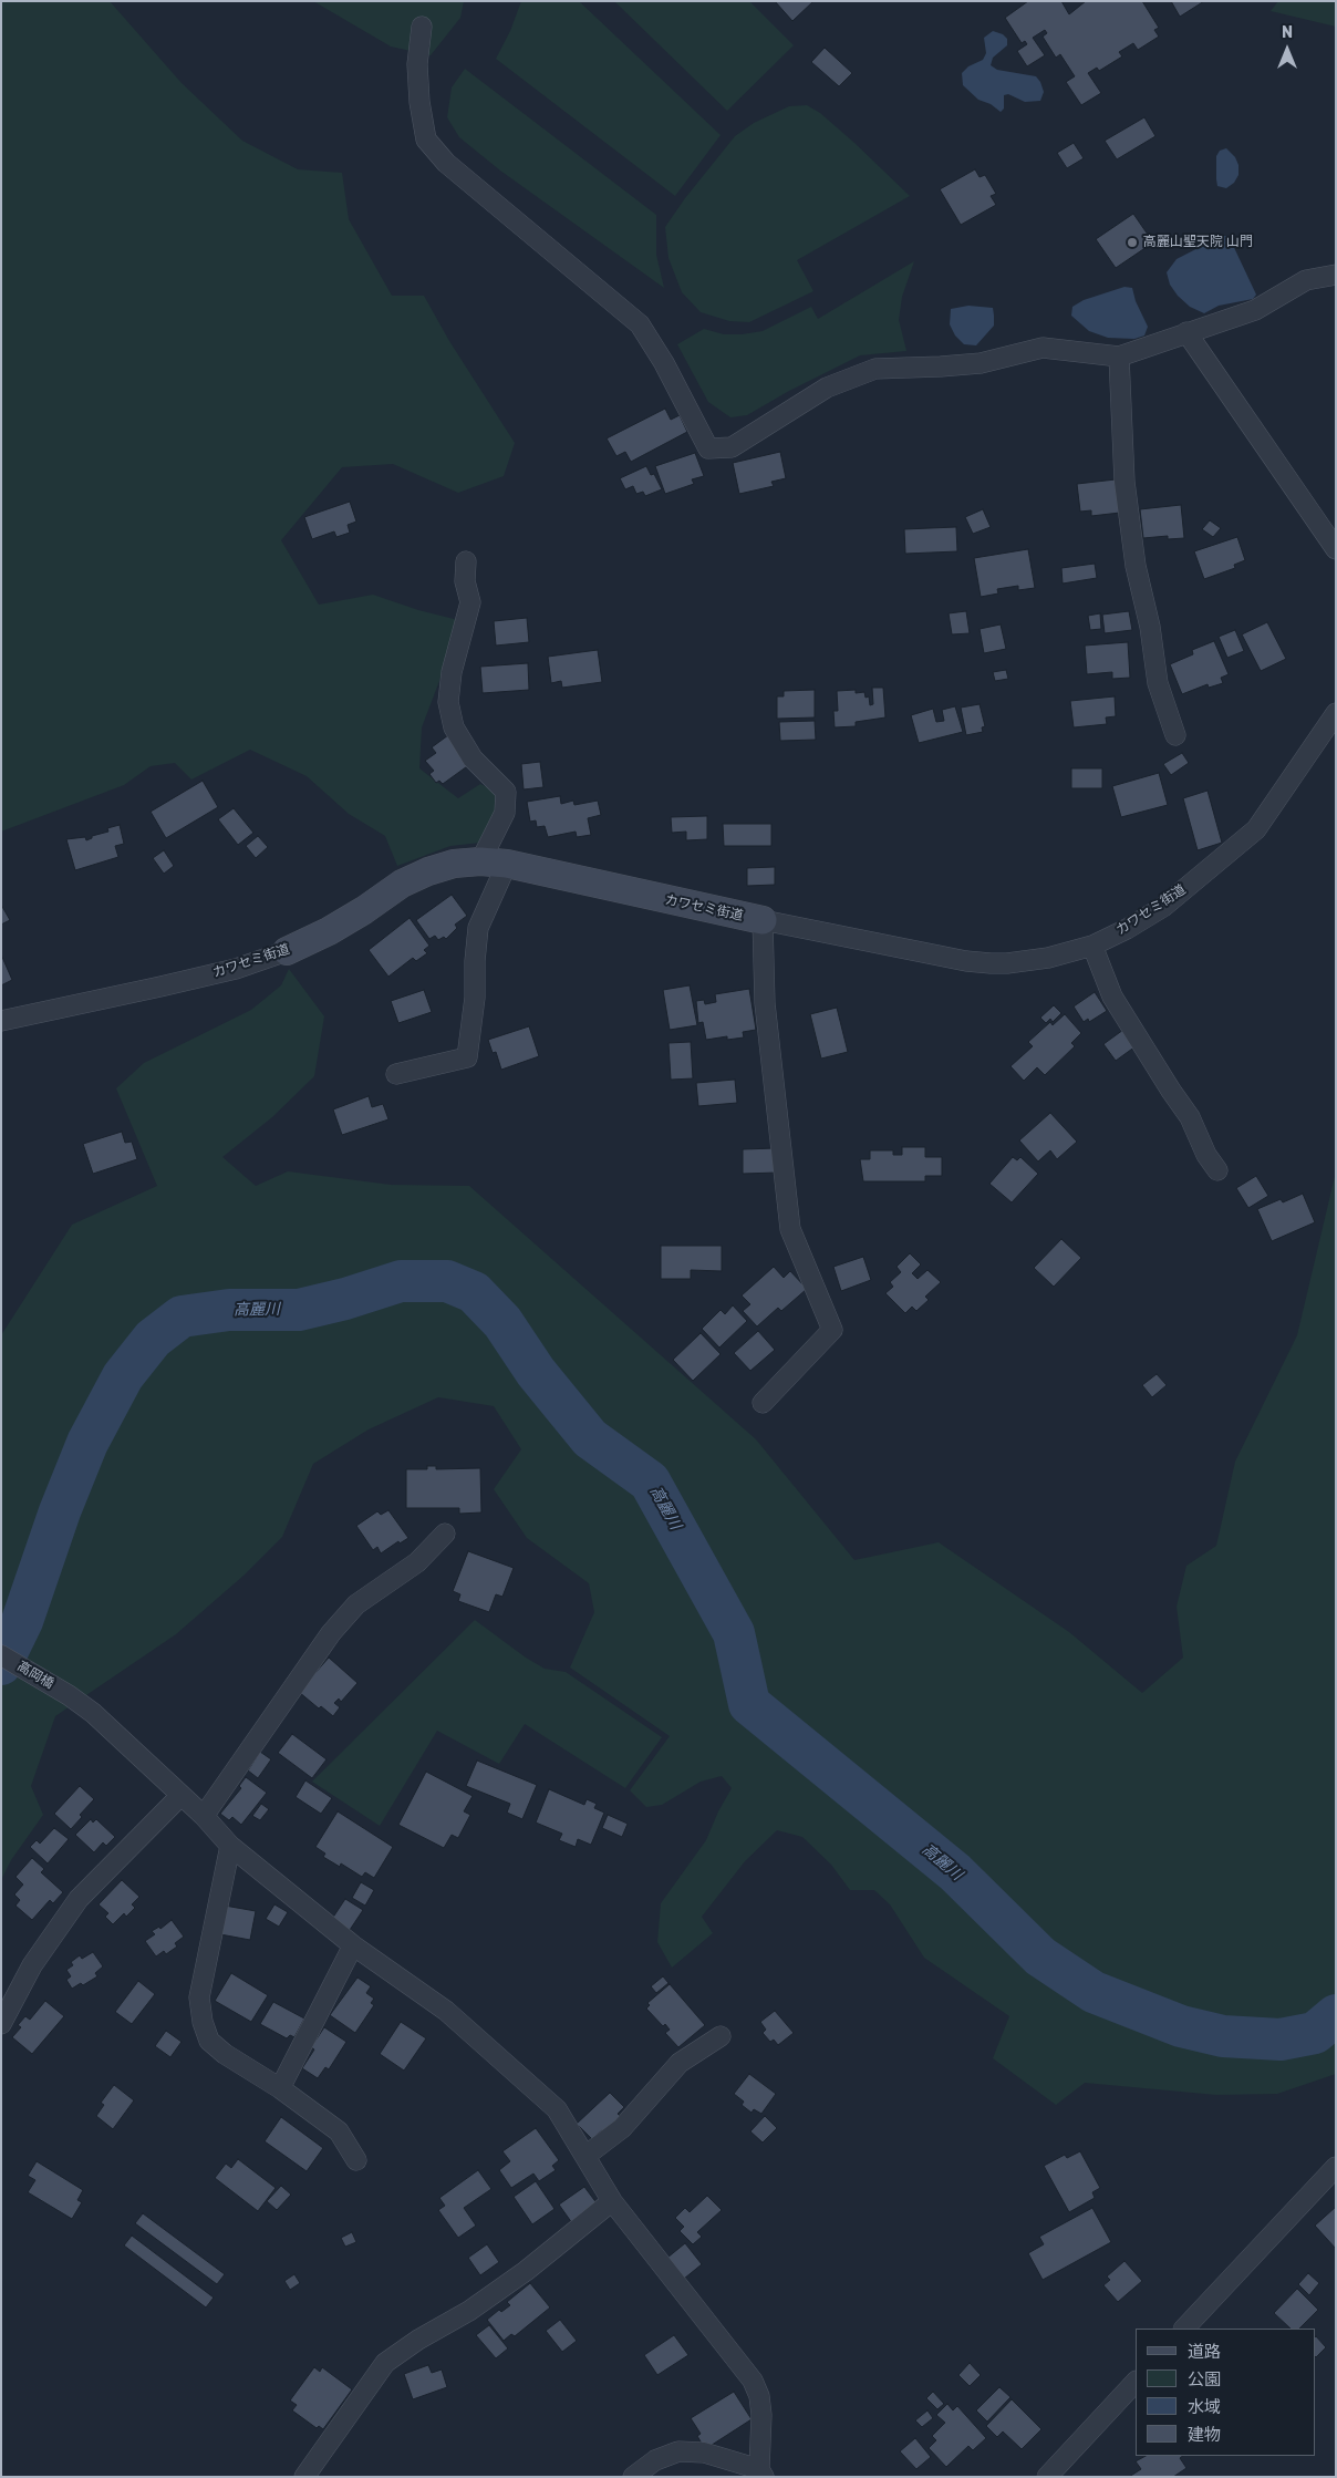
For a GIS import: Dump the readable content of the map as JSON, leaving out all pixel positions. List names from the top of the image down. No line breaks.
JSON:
{"streets":{"street":["カワセミ街道","高岡橋"]},"water":["高麗川"],"places":["高麗山聖天院 山門"],"legend":["道路","公園","水域","建物"],"north":"top"}
